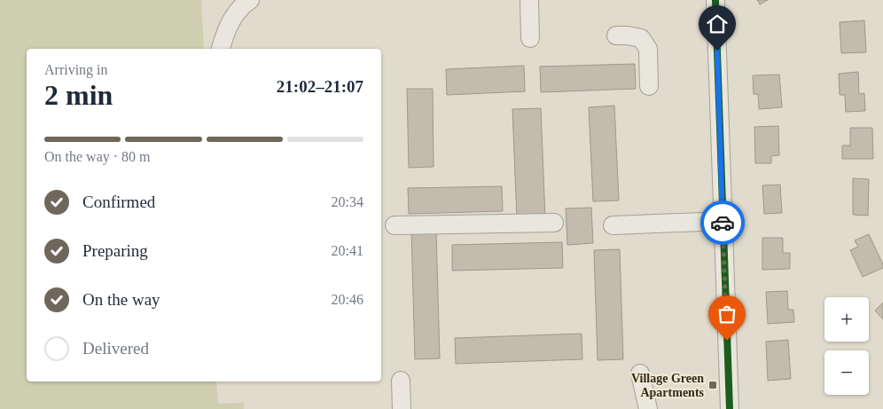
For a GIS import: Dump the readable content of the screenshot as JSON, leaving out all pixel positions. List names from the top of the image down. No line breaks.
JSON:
{"places":{"transit":["Village Green Apartments"]},"page":{"heading":["2 min","Arriving in","21:02–21:07"],"bar":"On the way · 80 m","list":[["Confirmed","20:34"],["Preparing","20:41"],["On the way","20:46"],"Delivered"],"map_buttons":["+","−"]}}
